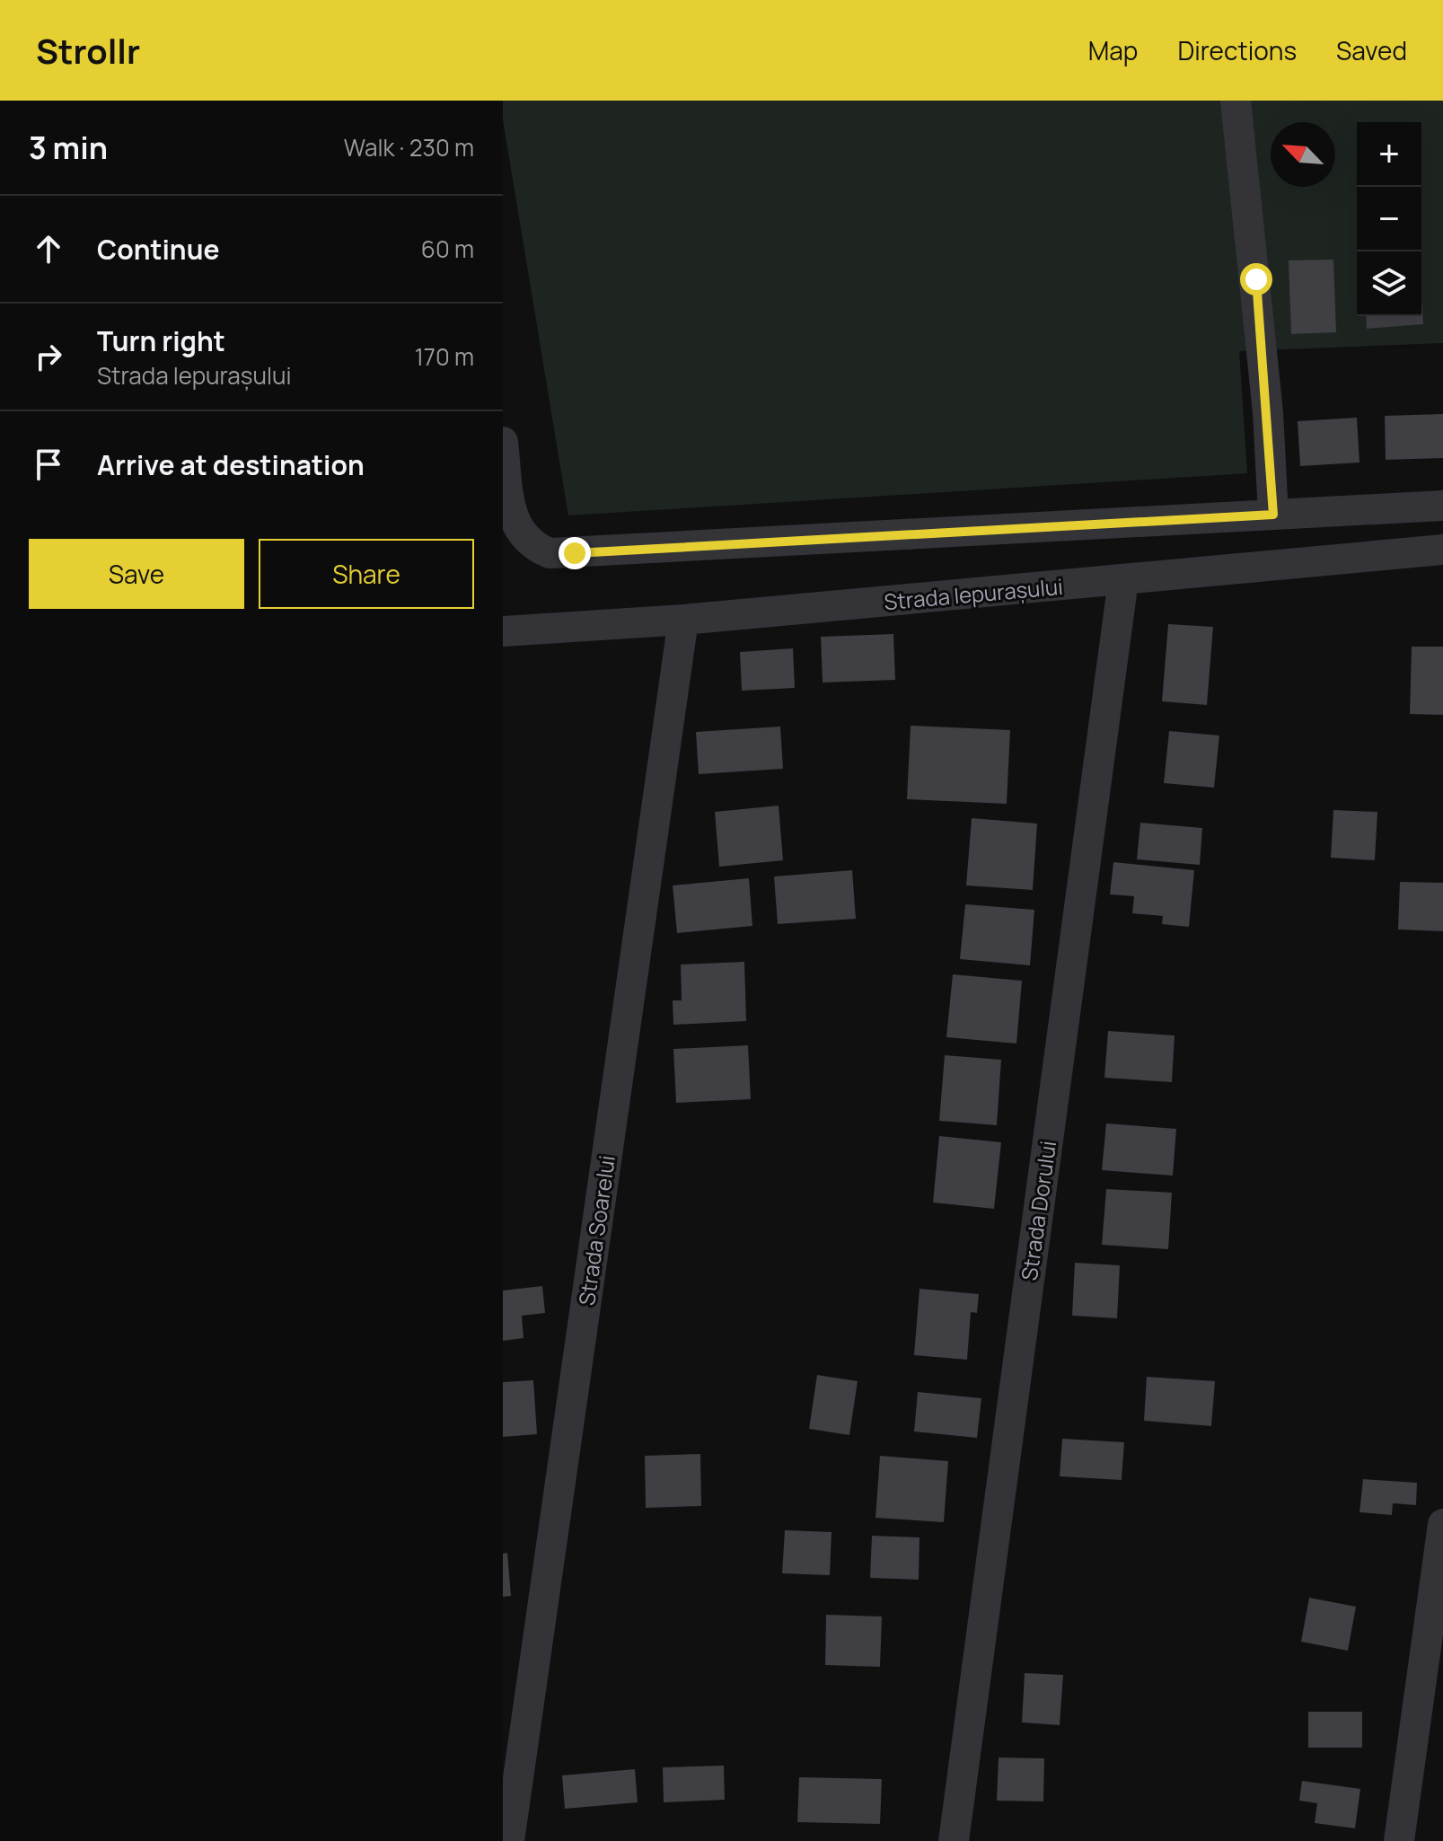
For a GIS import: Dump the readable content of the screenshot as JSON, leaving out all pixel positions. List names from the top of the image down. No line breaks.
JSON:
{"streets":{"street":["Strada Iepurașului","Strada Dorului","Strada Soarelui"]},"crossings":[["Strada Iepurașului","Strada Dorului"],["Strada Iepurașului","Strada Soarelui"]],"north":"top left","page":{"header":"Strollr","nav":["Map","Directions","Saved"],"heading":["3 min","Walk · 230 m"],"map_buttons":["+","−"],"list":[["Continue","60 m"],["Turn right","Strada Iepurașului","170 m"],"Arrive at destination"],"buttons":["Save","Share"]}}
